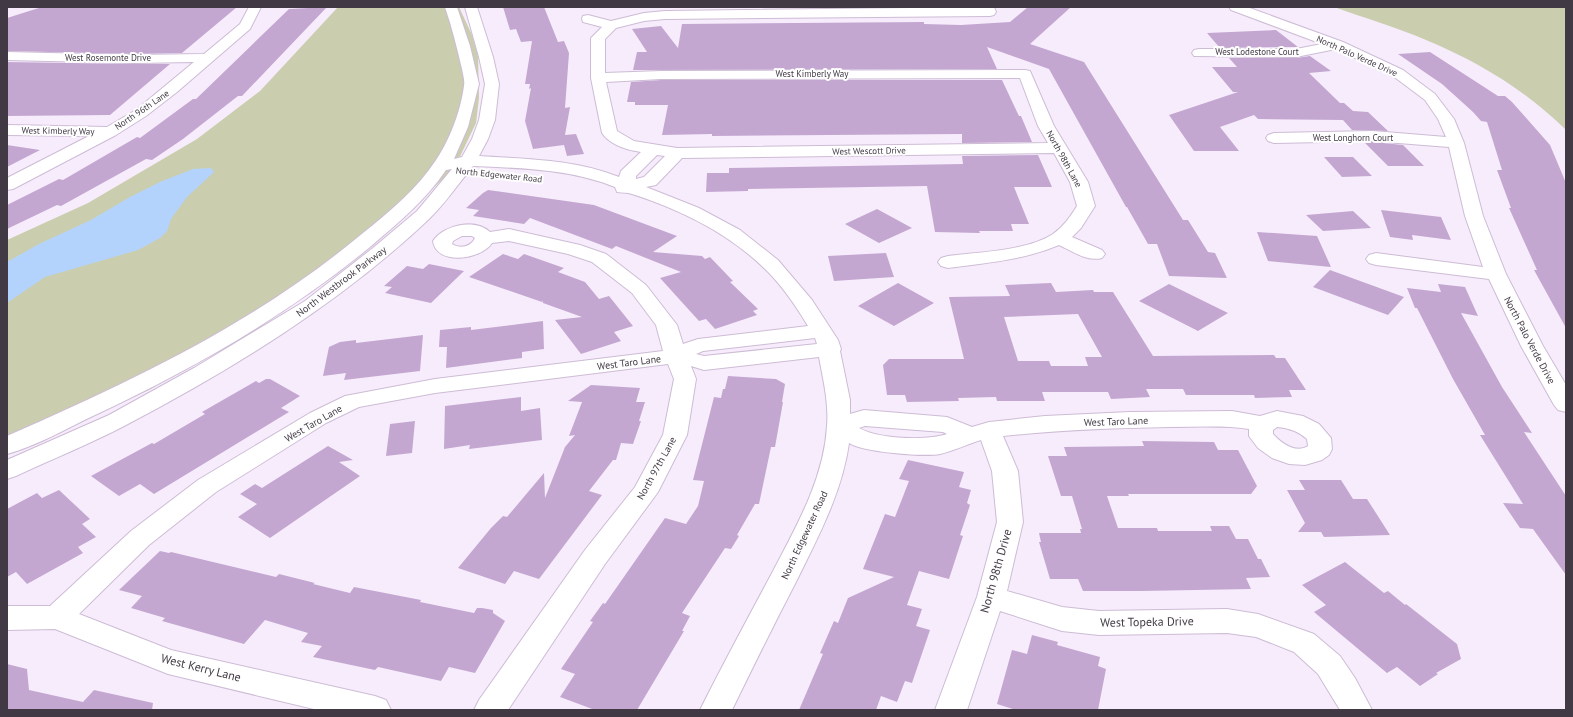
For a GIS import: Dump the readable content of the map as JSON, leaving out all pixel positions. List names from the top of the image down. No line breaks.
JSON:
{"streets":{"street":["West Lodestone Court","North Palo Verde Drive","West Rosemonte Drive","West Kimberly Way","North 96th Lane","West Longhorn Court","West Wescott Drive","North 98th Lane","North Edgewater Road","North Westbrook Parkway","West Taro Lane","North 97th Lane","North 98th Drive","West Topeka Drive","West Kerry Lane"]},"crossings":[["West Lodestone Court","North Palo Verde Drive"],["North Palo Verde Drive","West Longhorn Court"],["West Rosemonte Drive","North 96th Lane"],["West Kimberly Way","North 96th Lane"],["West Kimberly Way","North 98th Lane"],["West Wescott Drive","North 98th Lane"],["North Edgewater Road","North Westbrook Parkway"],["North Edgewater Road","West Taro Lane"],["West Taro Lane","North 97th Lane"],["West Taro Lane","North 98th Drive"],["West Taro Lane","West Kerry Lane"],["North 98th Drive","West Topeka Drive"]]}
